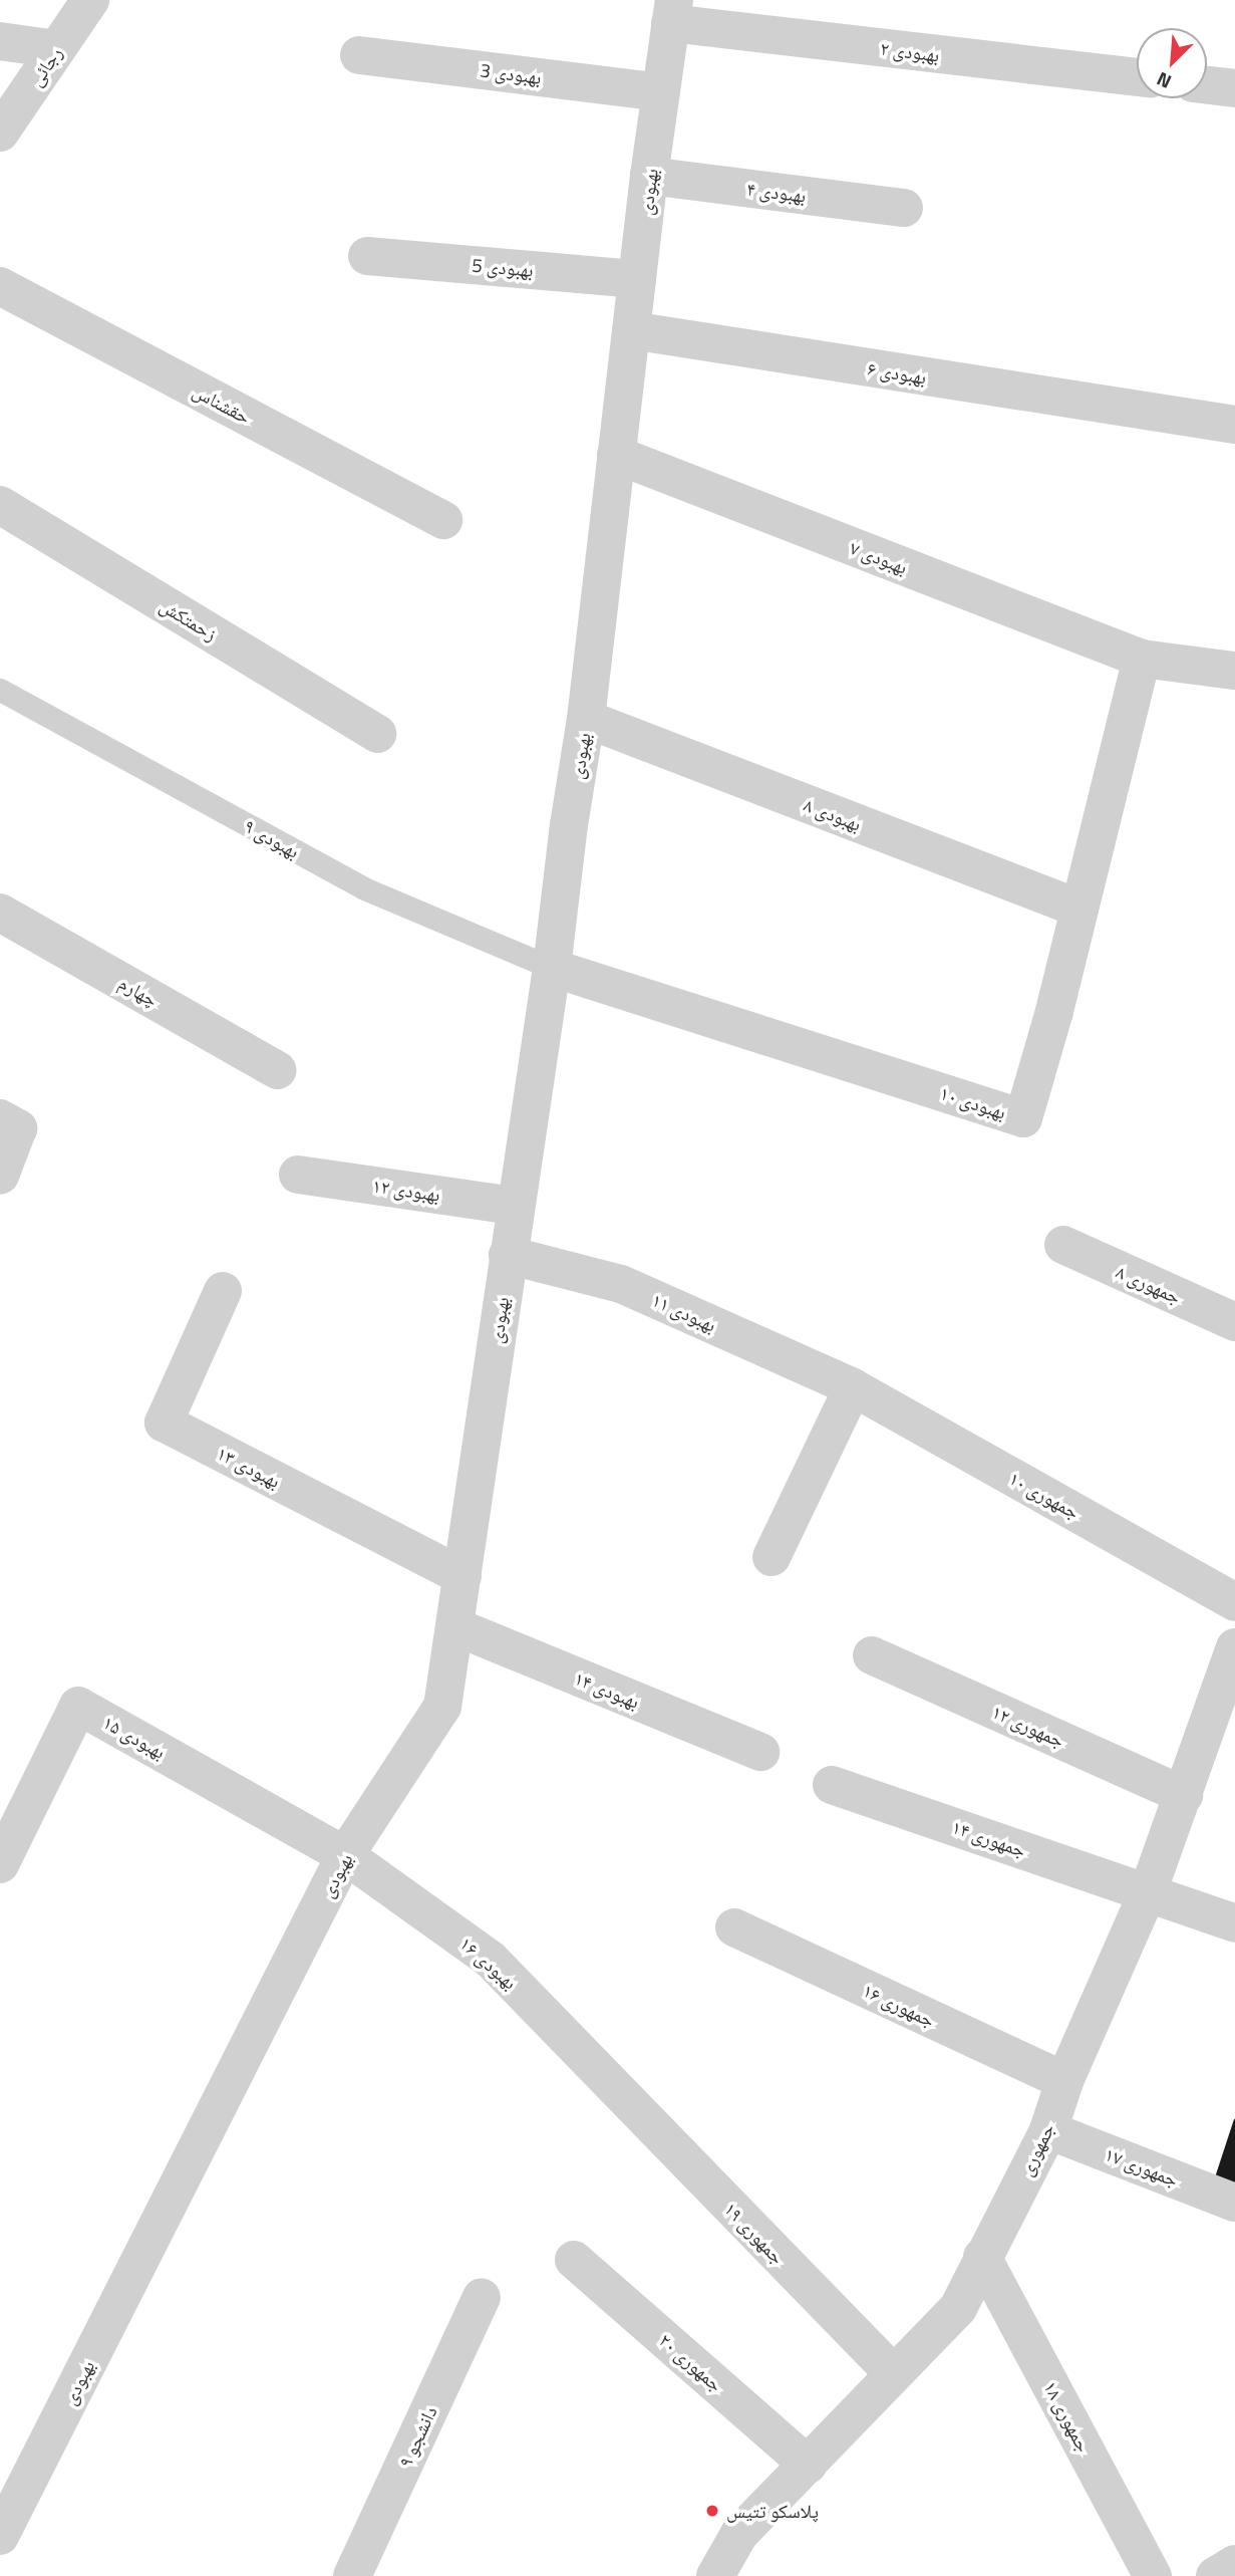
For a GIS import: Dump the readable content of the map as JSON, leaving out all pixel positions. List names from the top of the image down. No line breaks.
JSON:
{"streets":{"street":["بهبودی ۲","رجائی","بهبودی 3","بهبودی","بهبودی ۴","بهبودی 5","بهبودی ۶","حقشناس","بهبودی ۷","زحمتکش","بهبودی ۸","چهارم","بهبودی ۱۰","بهبودی ۱۲","جمهوری ۸","بهبودی ۱۱","بهبودی ۱۳","جمهوری ۱۰","بهبودی ۱۴","جمهوری ۱۲","بهبودی ۱۵","جمهوری ۱۴","بهبودی ۱۶","جمهوری ۱۶","جمهوری","جمهوری ۱۷","جمهوری ۱۹","جمهوری ۲۰","جمهوری ۱۸","دانشجو ۹"],"lane":["بهبودی ۹"]},"crossings":[["بهبودی ۲","بهبودی"],["بهبودی 3","بهبودی"],["بهبودی","بهبودی ۴"],["بهبودی","بهبودی 5"],["بهبودی","بهبودی ۶"],["بهبودی","بهبودی ۷"],["بهبودی","بهبودی ۸"],["بهبودی","بهبودی ۹"],["بهبودی","بهبودی ۱۰"],["بهبودی","بهبودی ۱۲"],["بهبودی","بهبودی ۱۱"],["بهبودی","بهبودی ۱۳"],["بهبودی","بهبودی ۱۴"],["بهبودی","بهبودی ۱۵"],["بهبودی","بهبودی ۱۶"],["بهبودی ۷","بهبودی ۱۰"],["بهبودی ۸","بهبودی ۱۰"],["بهبودی ۹","بهبودی ۱۰"],["بهبودی ۱۱","جمهوری ۱۰"],["جمهوری ۱۲","جمهوری"],["بهبودی ۱۵","بهبودی ۱۶"],["جمهوری ۱۴","جمهوری"],["بهبودی ۱۶","جمهوری ۱۹"],["جمهوری ۱۶","جمهوری"],["جمهوری","جمهوری ۱۷"],["جمهوری","جمهوری ۱۹"],["جمهوری","جمهوری ۲۰"],["جمهوری","جمهوری ۱۸"]],"places":["پلاسکو تتیس"],"north":"bottom left"}
